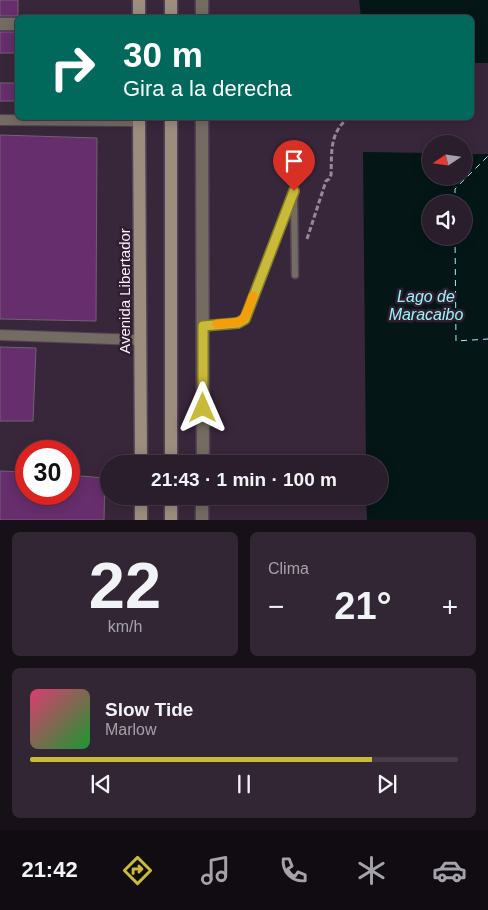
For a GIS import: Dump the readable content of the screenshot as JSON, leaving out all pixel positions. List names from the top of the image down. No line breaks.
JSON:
{"streets":{"main road":["Avenida Libertador"]},"water":["Lago de Maracaibo"],"north":"left","page":{"turn":["30 m","Gira a la derecha"],"limit":"30","trip":"21:43 · 1 min · 100 m","tile":[["22","km/h"],"Clima"],"heat":["−","21°","+"],"song":["Slow Tide","Marlow"],"tabs":"21:42"}}
